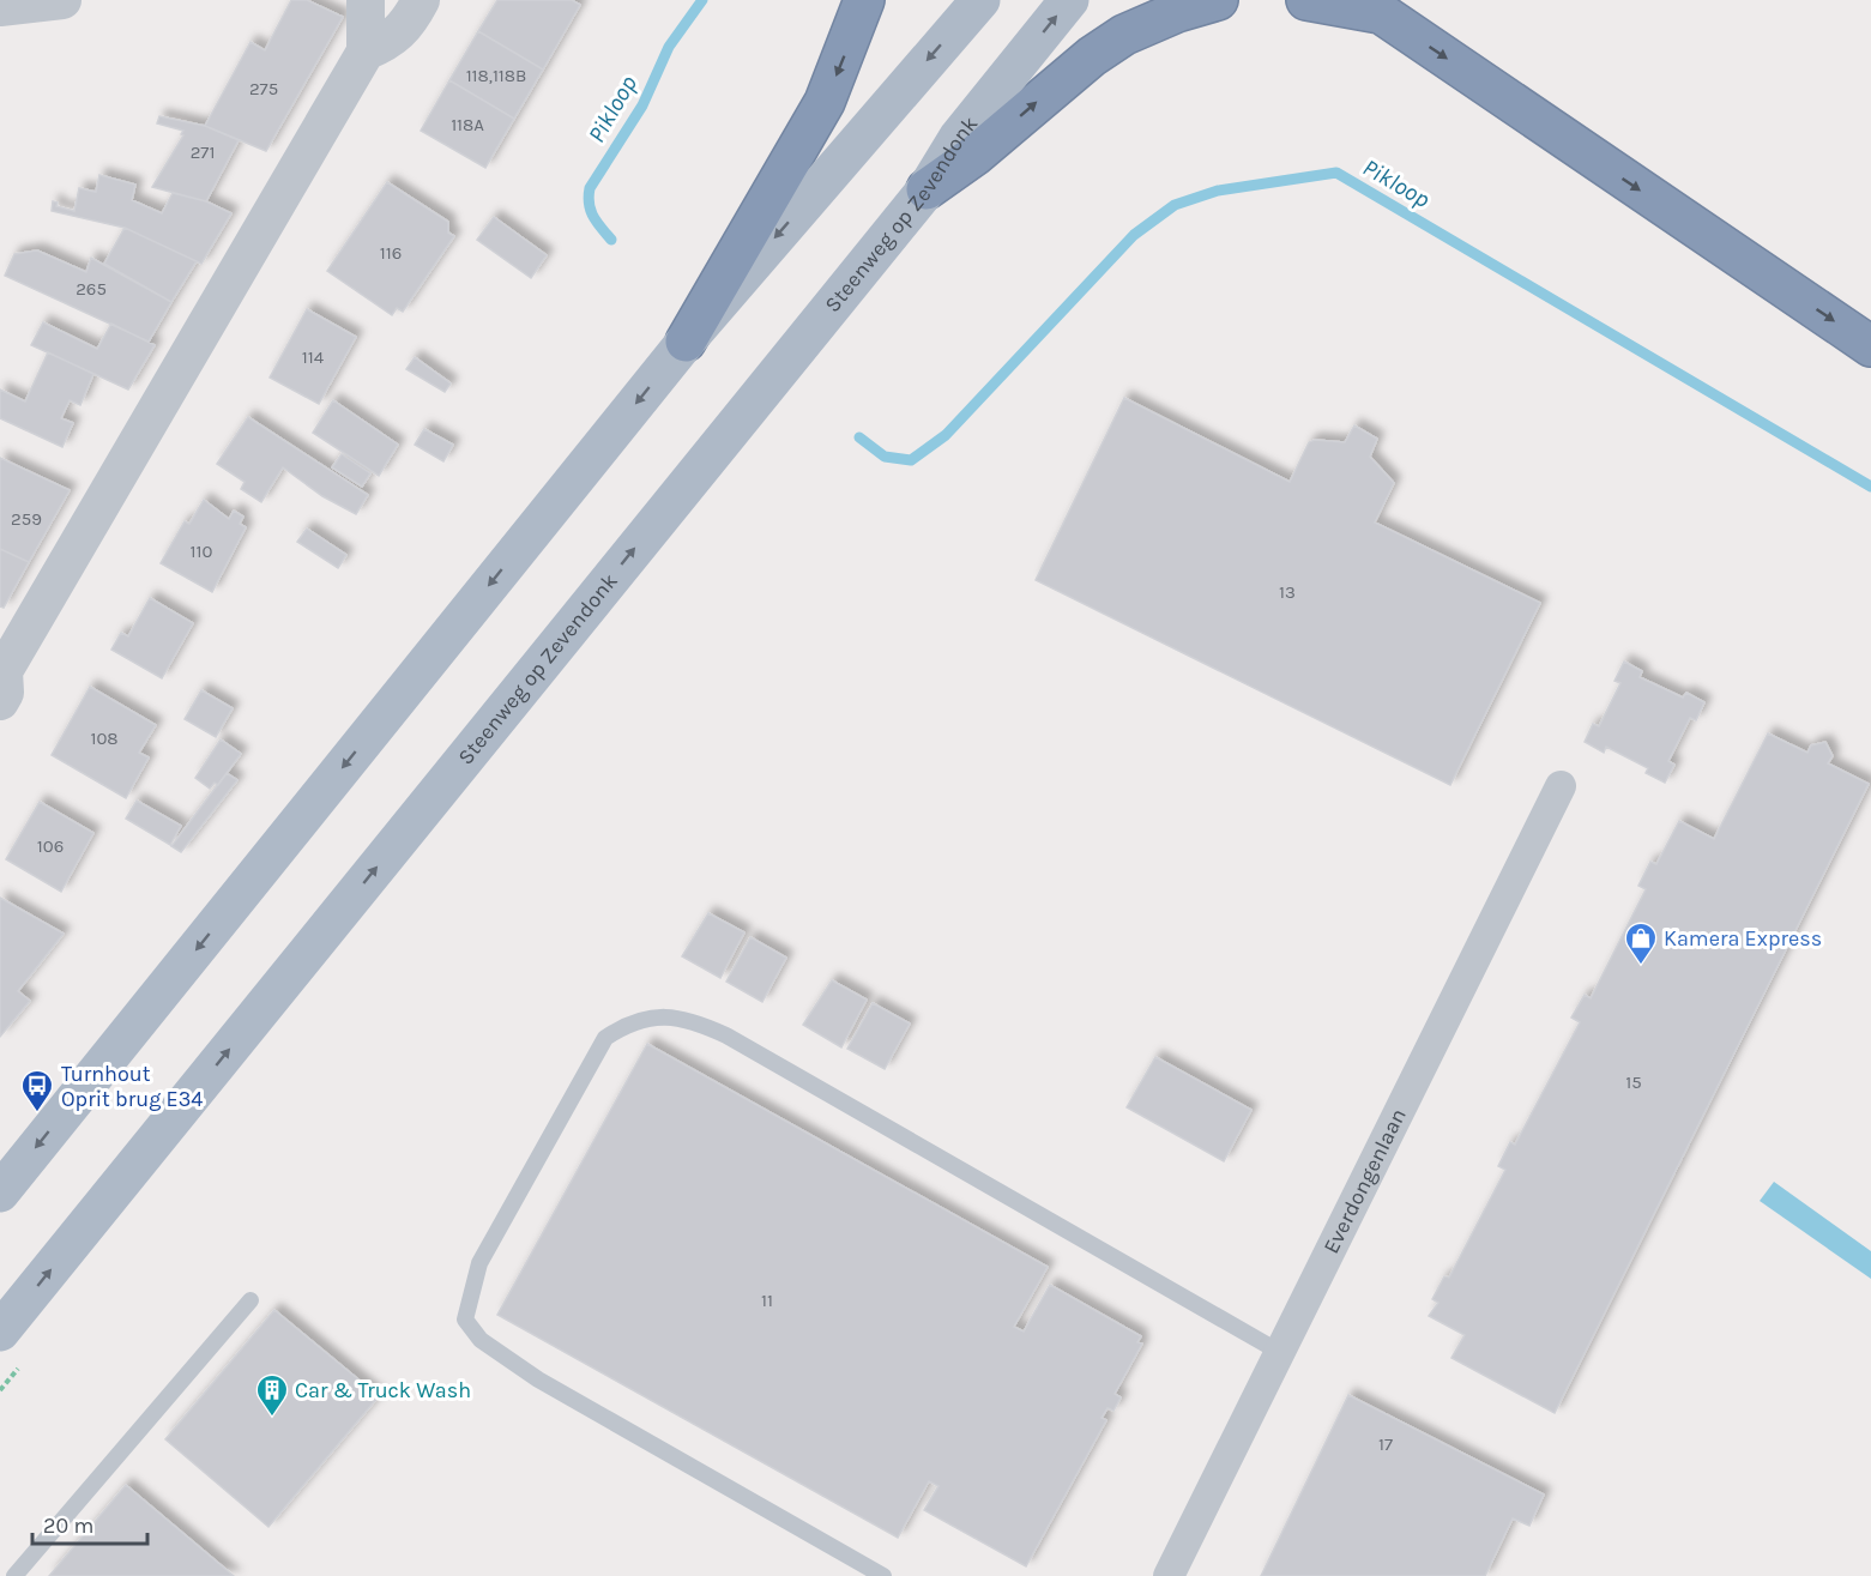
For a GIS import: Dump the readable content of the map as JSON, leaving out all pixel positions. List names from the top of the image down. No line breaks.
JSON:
{"streets":{"main road":["Steenweg op Zevendonk"],"street":["Everdongenlaan"]},"water":["Pikloop"],"places":{"shop":["Kamera Express"],"bus stop":["Turnhout Oprit brug E34"],"building":["Car & Truck Wash"]},"house_numbers":["118,118B","275","118A","271","116","265","114","259","110","13","108","106","15","11","17"],"scale_bar":"20 m"}
